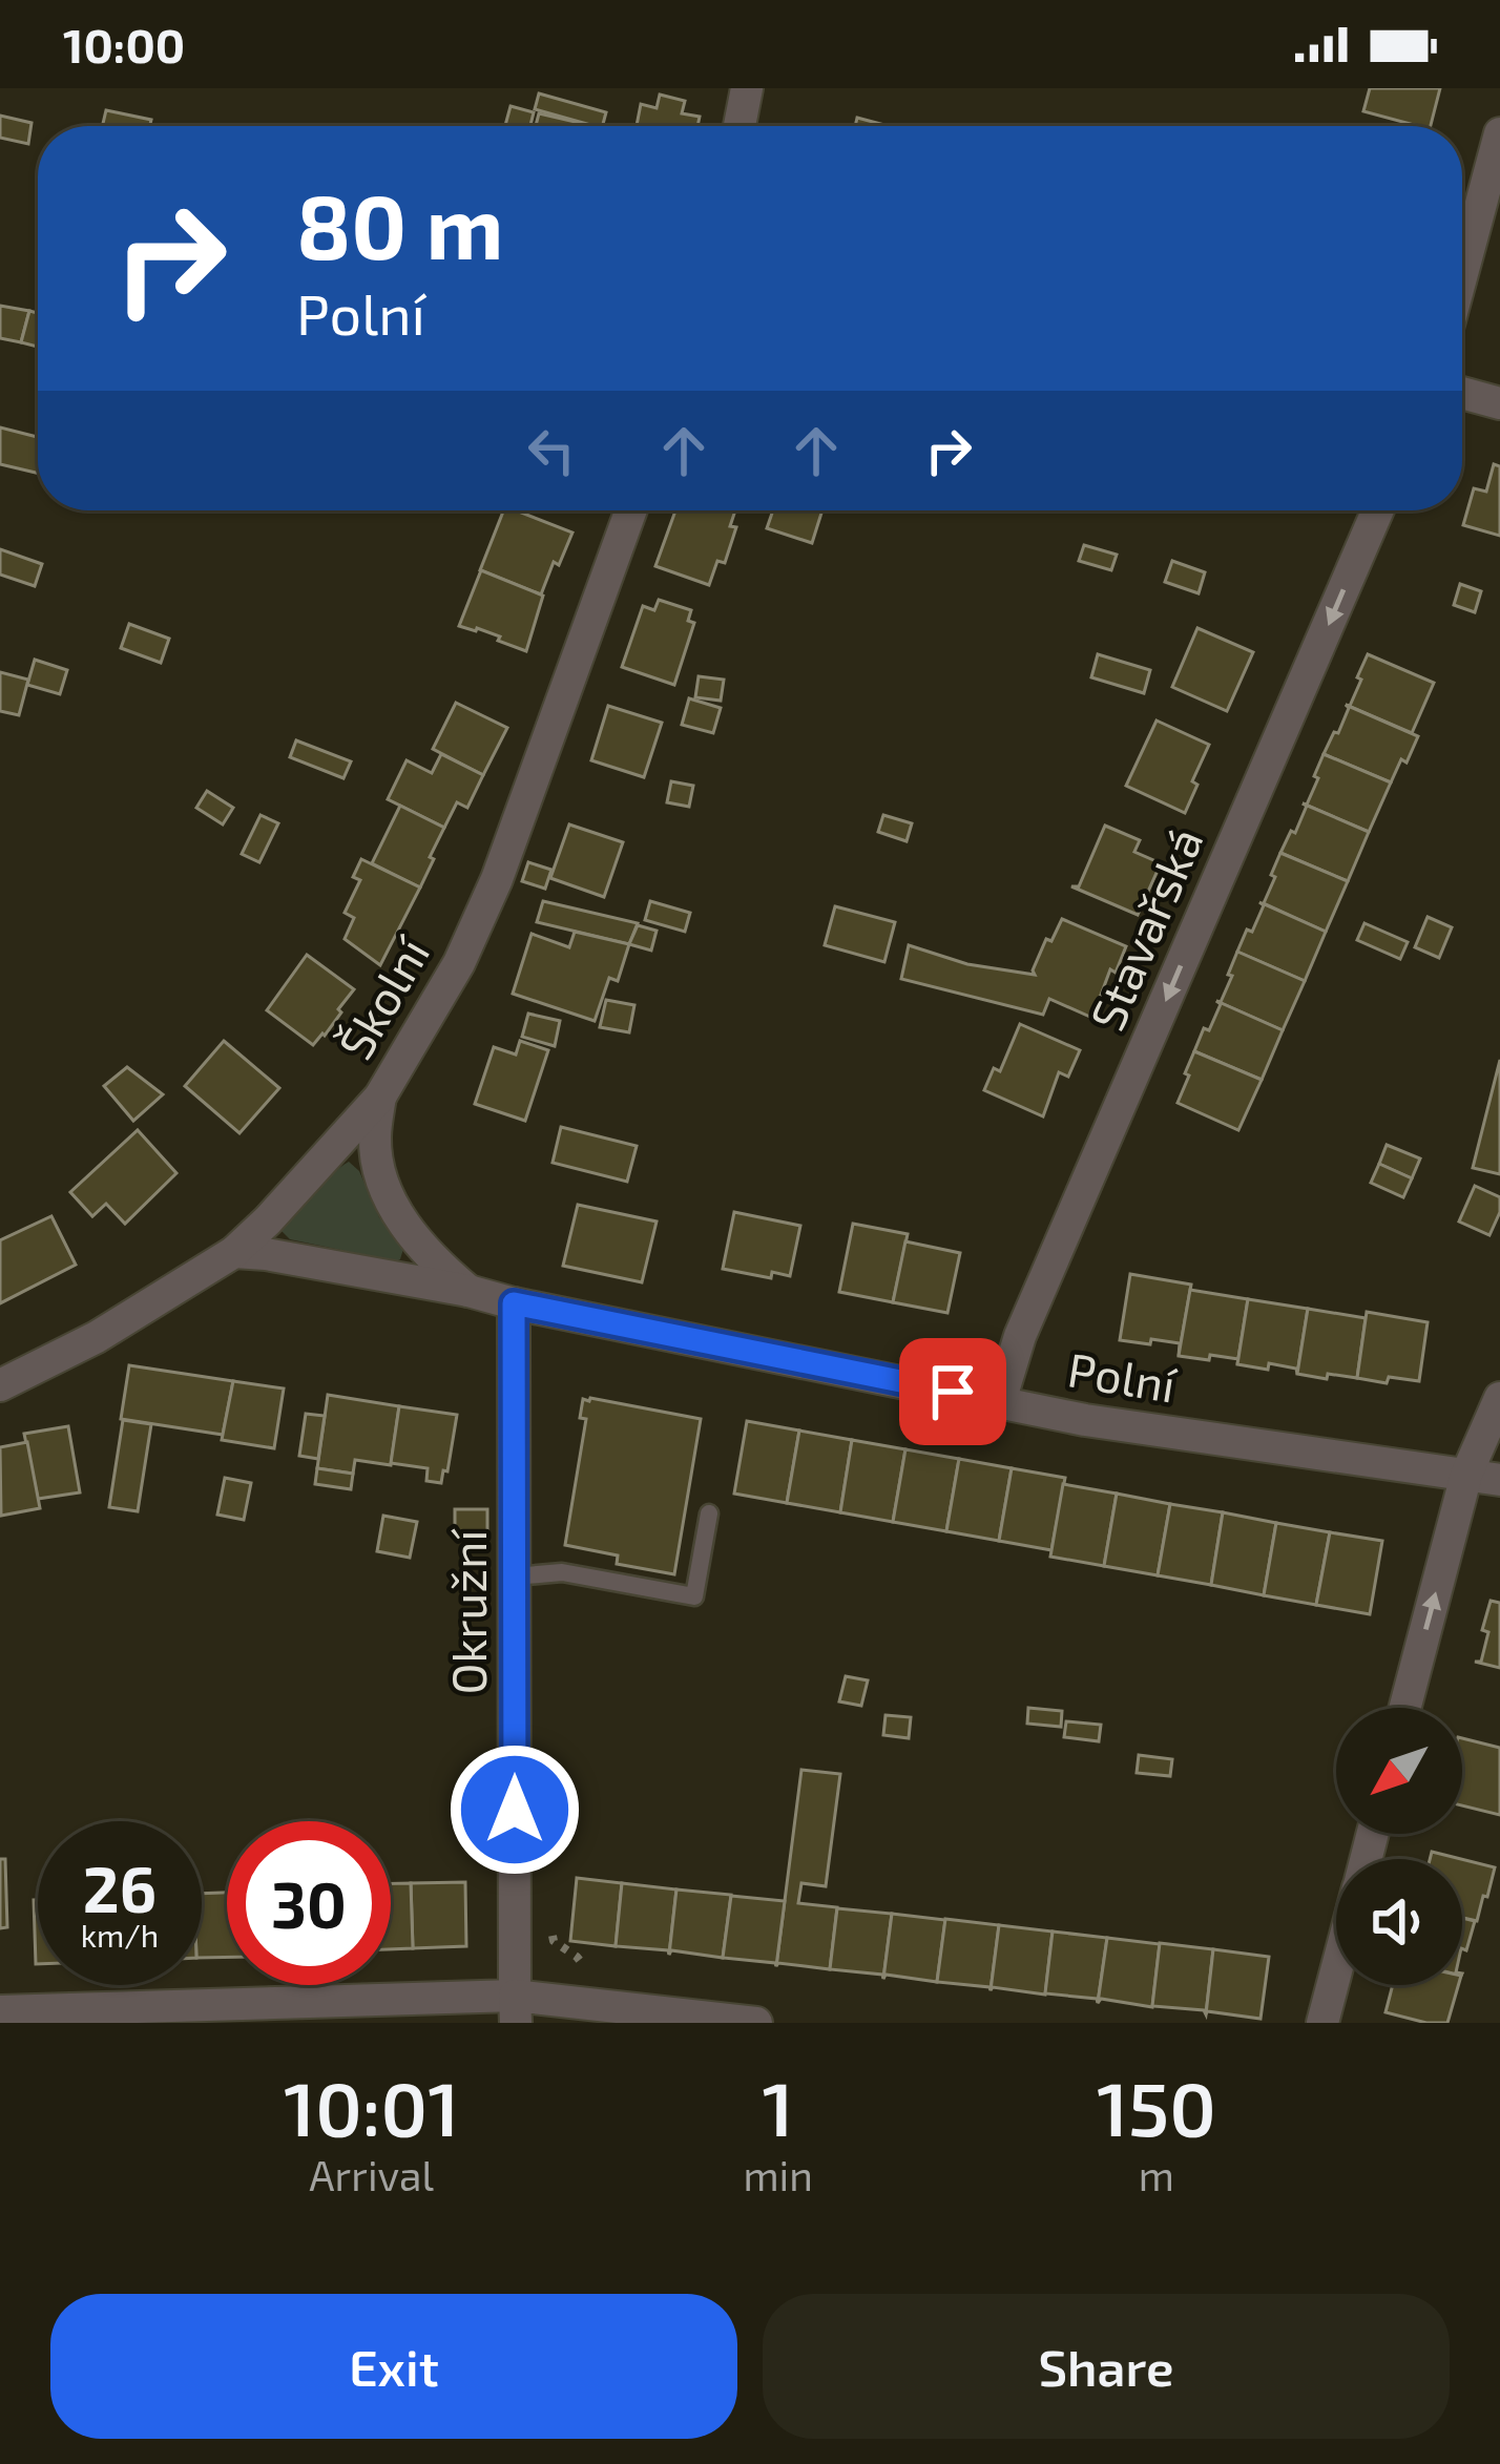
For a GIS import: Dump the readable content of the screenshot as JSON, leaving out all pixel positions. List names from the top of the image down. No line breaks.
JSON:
{"streets":{"street":["Stavařská","Školní","Polní","Okružní"]},"crossings":[["Stavařská","Polní"],["Školní","Polní"],["Polní","Okružní"]],"one_way":["Stavařská"],"north":"bottom left","page":{"status":"10:00","turn":["80 m","Polní"],"speed":"26 km/h","limit":"30","eta":["10:01","Arrival","1","min","150","m"],"buttons":["Exit","Share"]}}
